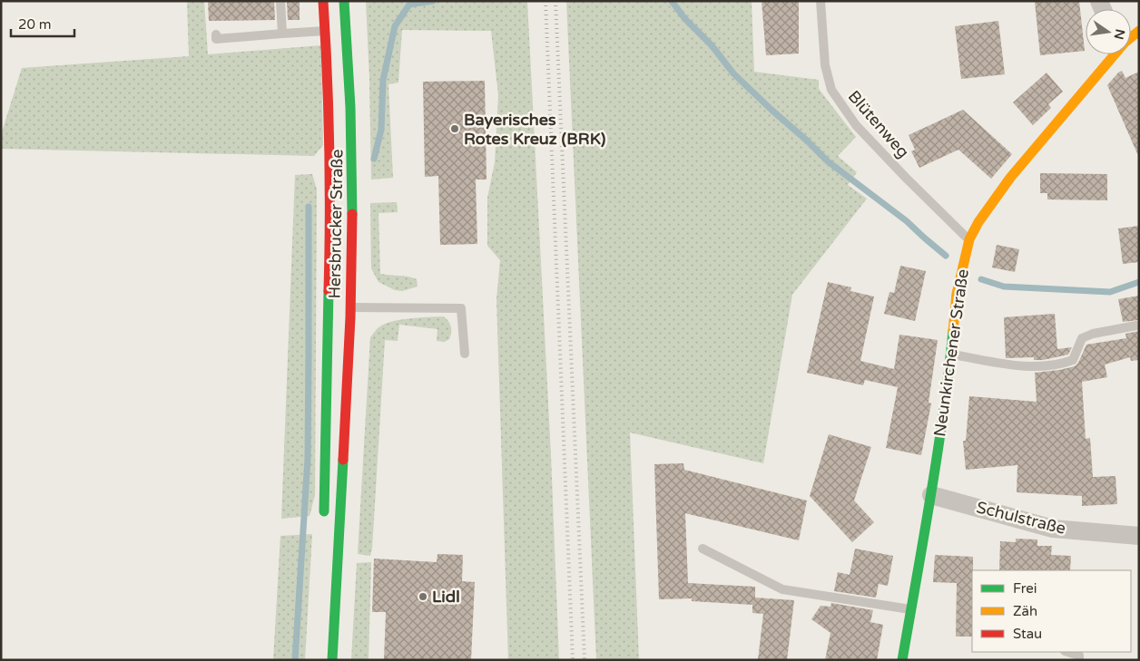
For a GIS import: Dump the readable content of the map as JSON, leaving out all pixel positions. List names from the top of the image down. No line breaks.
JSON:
{"streets":{"main road":["Hersbrucker Straße","Neunkirchener Straße"],"street":["Schulstraße"],"lane":["Blütenweg"]},"crossings":[["Blütenweg","Neunkirchener Straße"],["Neunkirchener Straße","Schulstraße"]],"places":["Bayerisches Rotes Kreuz (BRK)","Lidl"],"legend":["Frei","Zäh","Stau"],"scale_bar":"20 m","north":"right"}
